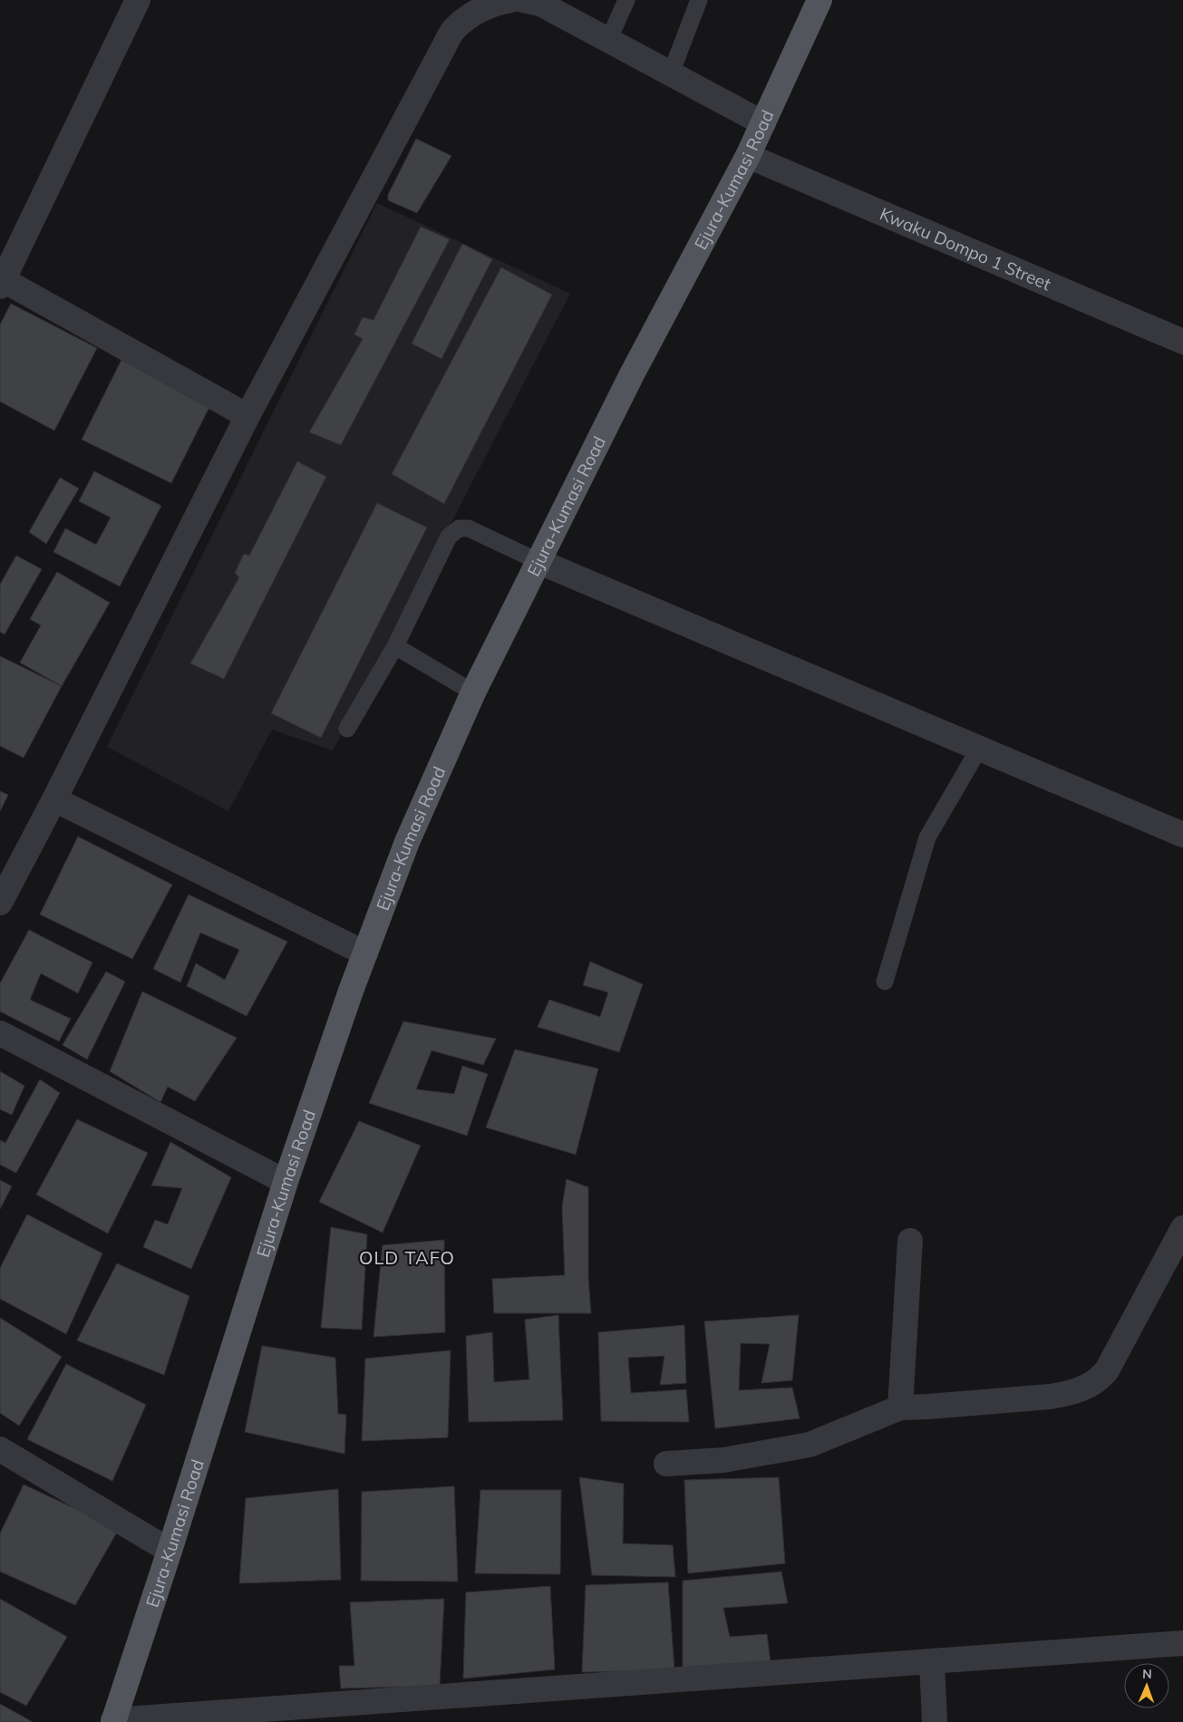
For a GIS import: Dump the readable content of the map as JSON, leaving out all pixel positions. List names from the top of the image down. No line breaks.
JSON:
{"streets":{"main road":["Ejura-Kumasi Road"],"street":["Kwaku Dompo 1 Street"]},"crossings":[["Ejura-Kumasi Road","Kwaku Dompo 1 Street"]],"districts":["OLD TAFO"],"north":"top"}
